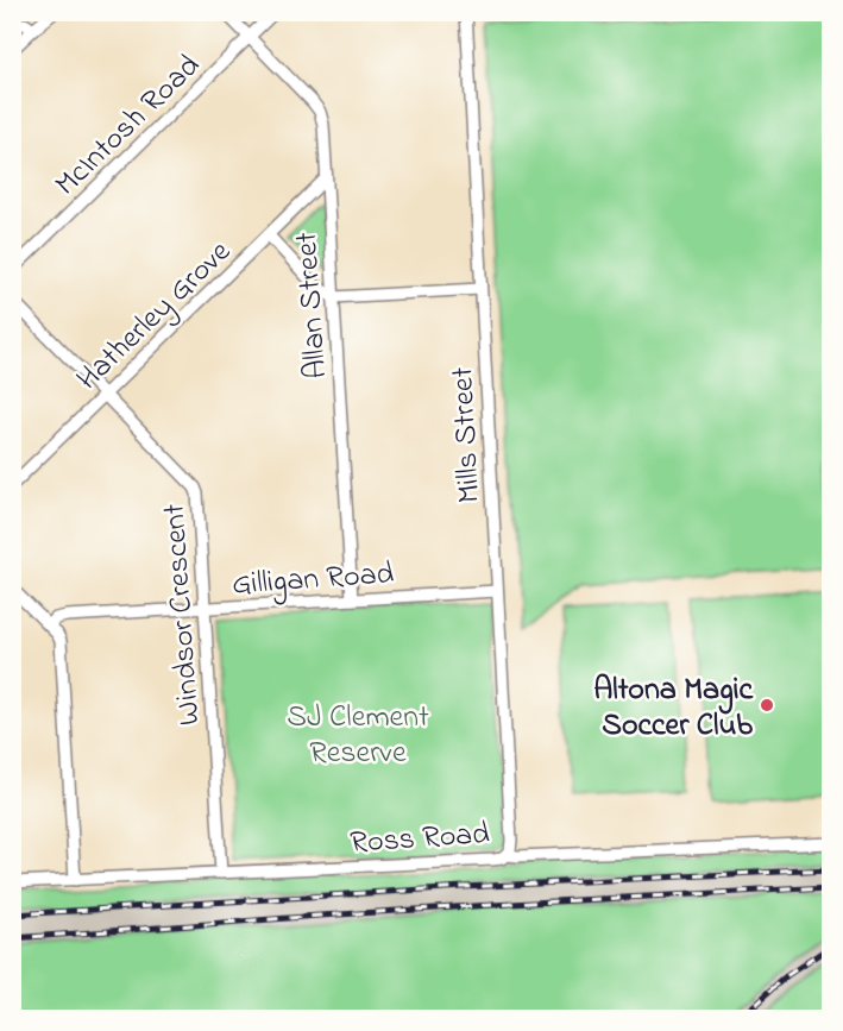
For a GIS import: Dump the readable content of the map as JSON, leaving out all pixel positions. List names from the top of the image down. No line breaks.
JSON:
{"streets":{"street":["McIntosh Road","Allan Street","Hatherley Grove","Mills Street","Gilligan Road","Windsor Crescent","Ross Road"]},"crossings":[["McIntosh Road","Allan Street"],["Allan Street","Hatherley Grove"],["Allan Street","Gilligan Road"],["Hatherley Grove","Windsor Crescent"],["Mills Street","Gilligan Road"],["Mills Street","Ross Road"],["Gilligan Road","Windsor Crescent"],["Windsor Crescent","Ross Road"]],"parks":["SJ Clement Reserve"],"places":["Altona Magic Soccer Club"]}
